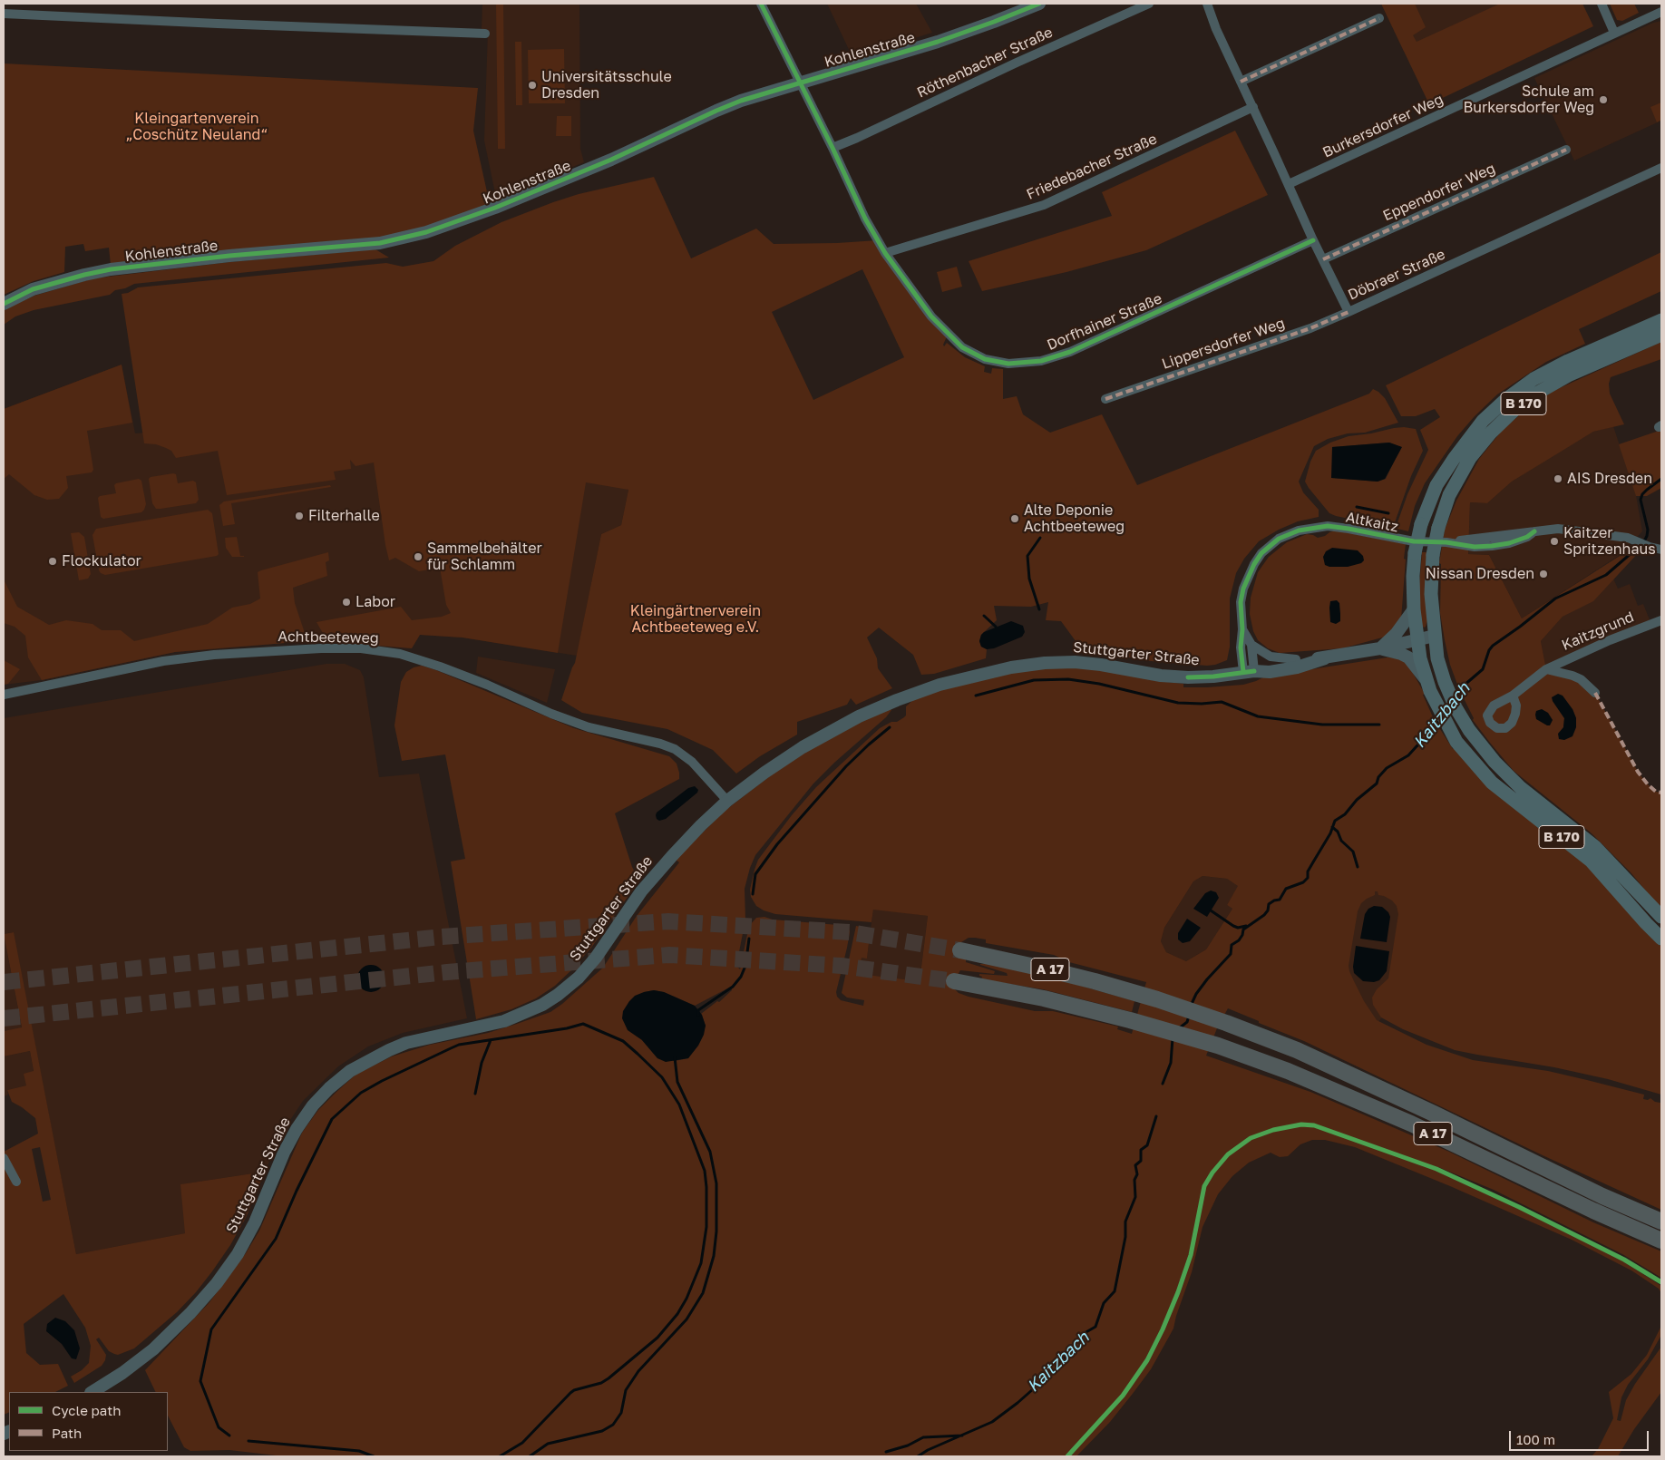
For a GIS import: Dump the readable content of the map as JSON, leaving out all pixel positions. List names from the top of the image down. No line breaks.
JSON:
{"streets":{"highway":["A 17"],"main road":["Kohlenstraße","B 170","Stuttgarter Straße"],"street":["Röthenbacher Straße","Burkersdorfer Weg","Friedebacher Straße","Eppendorfer Weg","Döbraer Straße","Dorfhainer Straße","Lippersdorfer Weg","Altkaitz","Kaitzgrund","Achtbeeteweg"]},"crossings":[["Kohlenstraße","Dorfhainer Straße"],["Röthenbacher Straße","Dorfhainer Straße"],["Burkersdorfer Weg","Döbraer Straße"],["Friedebacher Straße","Döbraer Straße"],["Friedebacher Straße","Dorfhainer Straße"],["Eppendorfer Weg","Döbraer Straße"],["Döbraer Straße","Dorfhainer Straße"],["Döbraer Straße","Lippersdorfer Weg"],["B 170","Stuttgarter Straße"],["Altkaitz","Stuttgarter Straße"],["Achtbeeteweg","Stuttgarter Straße"]],"water":["Kaitzbach"],"parks":["Kleingartenverein „Coschütz Neuland“","Kleingärtnerverein Achtbeeteweg e.V."],"places":["Universitätsschule Dresden","Schule am Burkersdorfer Weg","AIS Dresden","Filterhalle","Alte Deponie Achtbeeteweg","Kaitzer Spritzenhaus","Sammelbehälter für Schlamm","Flockulator","Nissan Dresden","Labor"],"legend":["Cycle path","Path"],"scale_bar":"100 m"}
